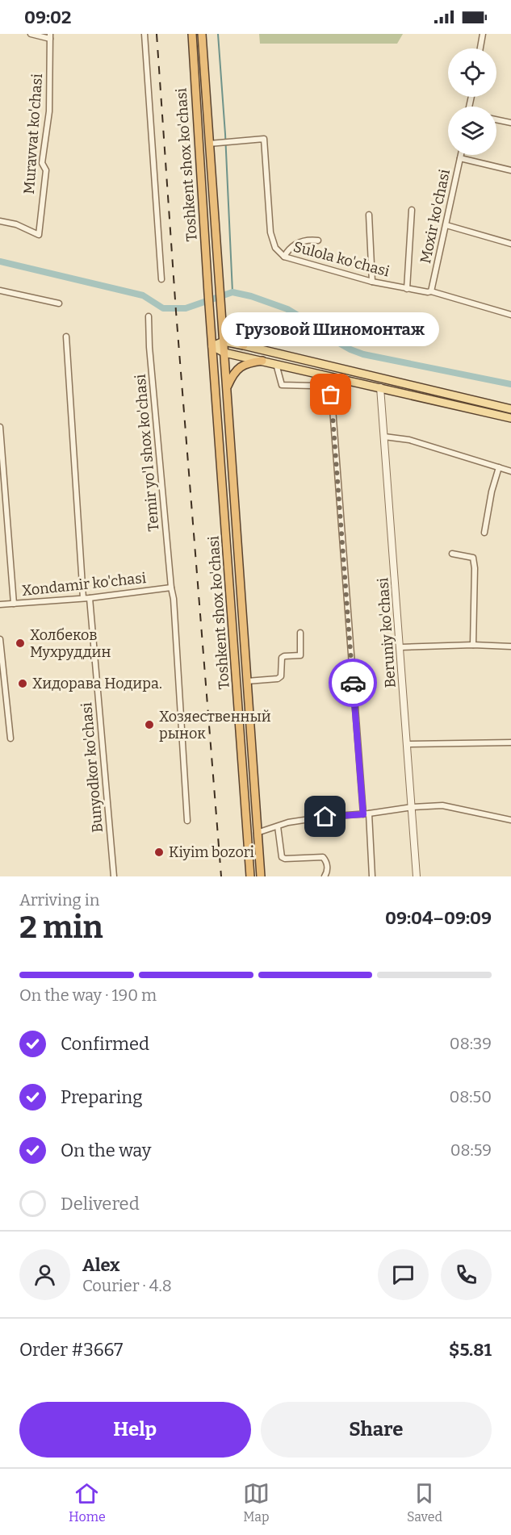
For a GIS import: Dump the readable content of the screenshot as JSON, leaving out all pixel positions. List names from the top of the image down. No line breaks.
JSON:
{"streets":{"highway":["Toshkent shox ko'chasi"],"street":["Muravvat ko'chasi","Moxir ko'chasi","Sulola ko'chasi","Temir yo'l shox ko'chasi","Xondamir ko'chasi","Beruniy ko'chasi","Bunyodkor ko'chasi"]},"crossings":[["Toshkent shox ko'chasi","Sulola ko'chasi"],["Moxir ko'chasi","Sulola ko'chasi"],["Temir yo'l shox ko'chasi","Xondamir ko'chasi"],["Xondamir ko'chasi","Bunyodkor ko'chasi"]],"places":["Грузовой Шиномонтаж","Холбеков Мухруддин","Хидорава Нодира.","Хозяественный рынок","Kiyim bozori"],"page":{"status":"09:02","bubble":"Грузовой Шиномонтаж","heading":["2 min","Arriving in","09:04–09:09"],"panel":["Alex","Courier · 4.8","Order #3667","$5.81"],"bar":"On the way · 190 m","list":[["Confirmed","08:39"],["Preparing","08:50"],["On the way","08:59"],"Delivered"],"buttons":["Help","Share"],"tabs":["Home","Map","Saved"]}}
